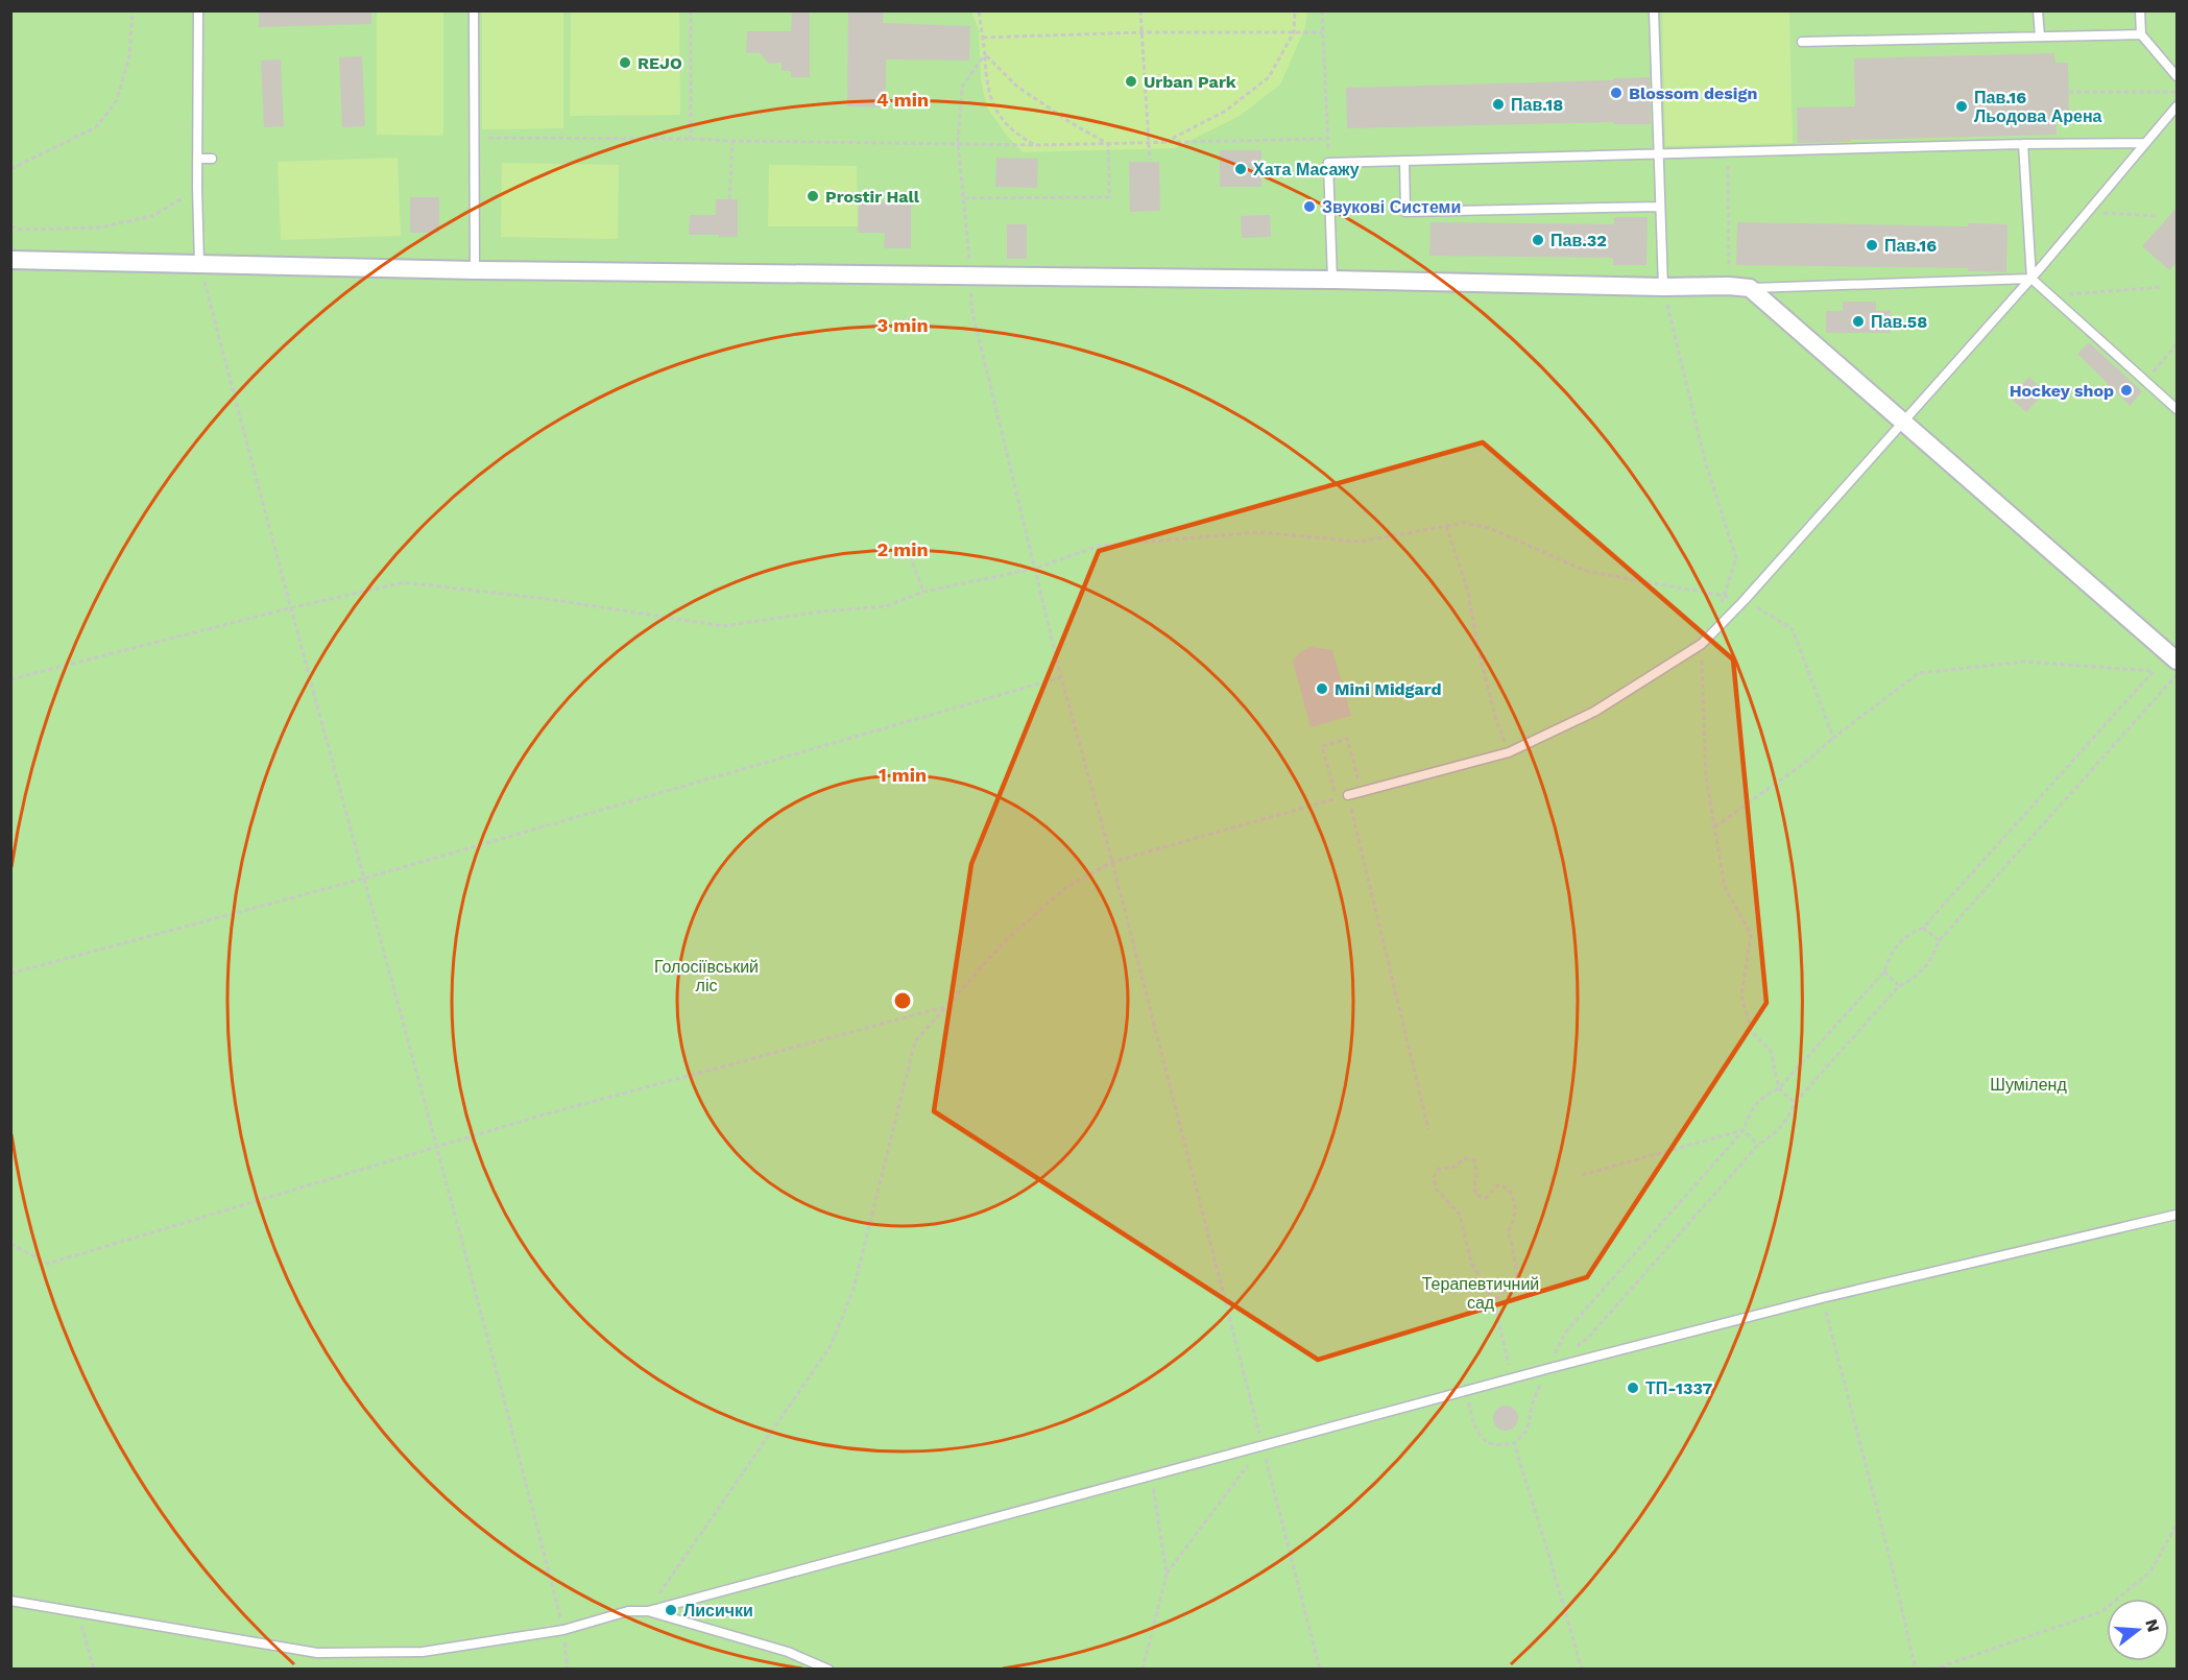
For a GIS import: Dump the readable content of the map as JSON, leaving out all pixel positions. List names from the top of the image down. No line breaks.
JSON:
{"parks":["Голосіївський ліс","Шуміленд","Терапевтичний сад"],"places":["REJO","Urban Park","Blossom design","Пав.18","Пав.16 Льодова Арена","Хата Масажу","Prostir Hall","Звукові Системи","Пав.32","Пав.16","Пав.58","Hockey shop","Mini Midgard","ТП-1337","Лисички"],"north":"right","rings":["4 min","3 min","2 min","1 min"]}
